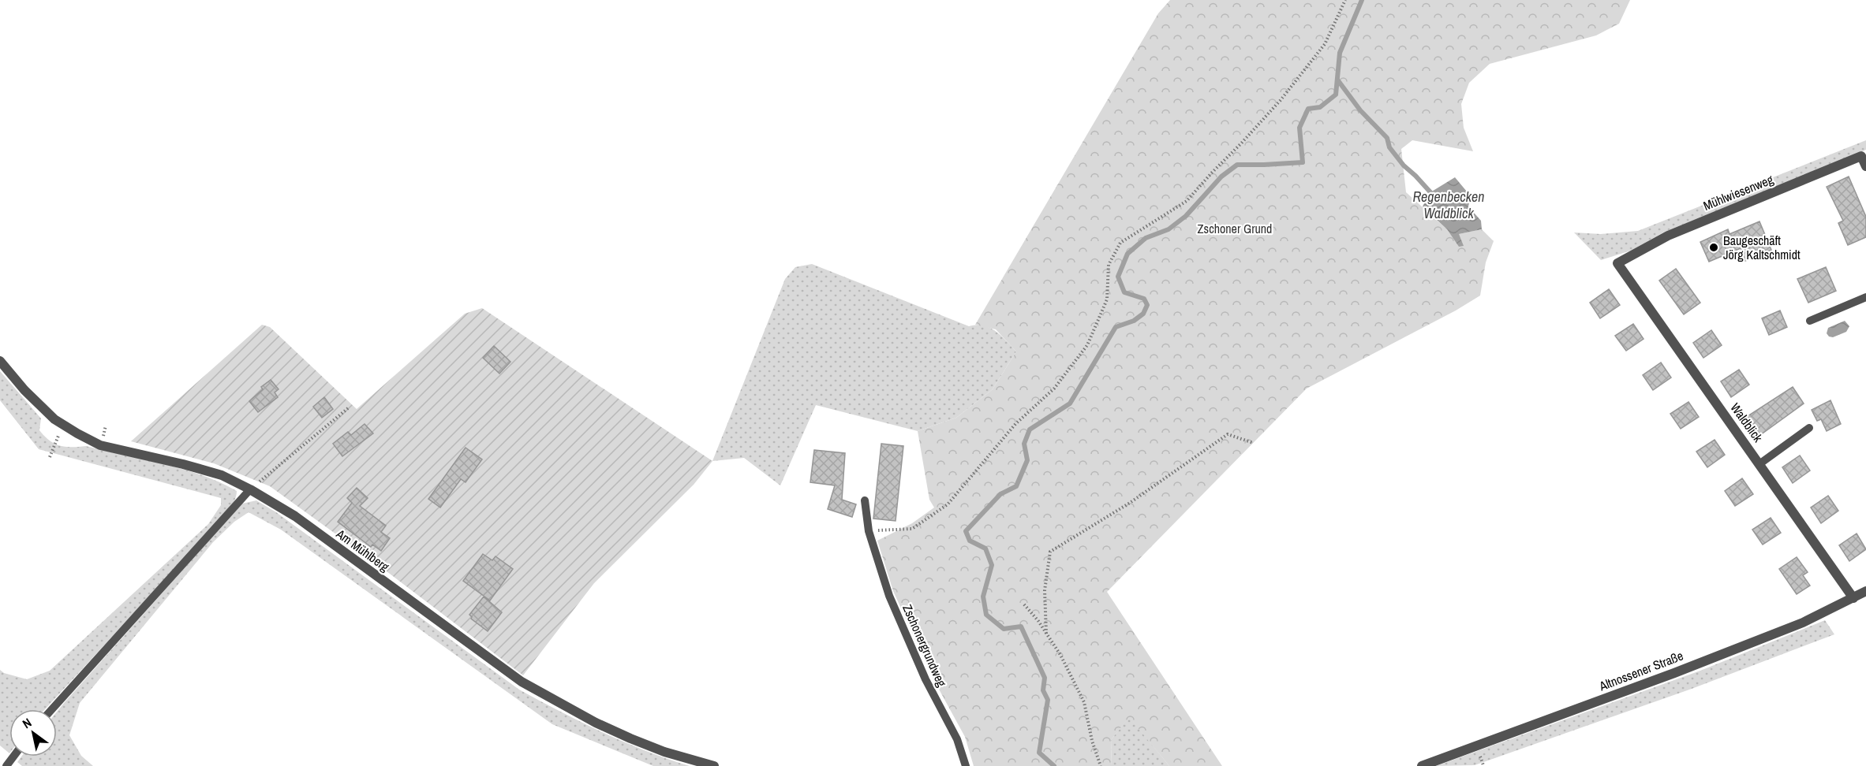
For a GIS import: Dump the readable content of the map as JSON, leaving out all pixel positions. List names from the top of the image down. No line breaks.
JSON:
{"streets":{"street":["Mühlwiesenweg","Waldblick","Am Mühlberg","Altnossener Straße"],"lane":["Zschonergrundweg"]},"crossings":[["Mühlwiesenweg","Waldblick"],["Waldblick","Altnossener Straße"]],"water":["Regenbecken Waldblick"],"parks":["Zschoner Grund"],"places":["Baugeschäft Jörg Kaltschmidt"],"north":"top left"}
